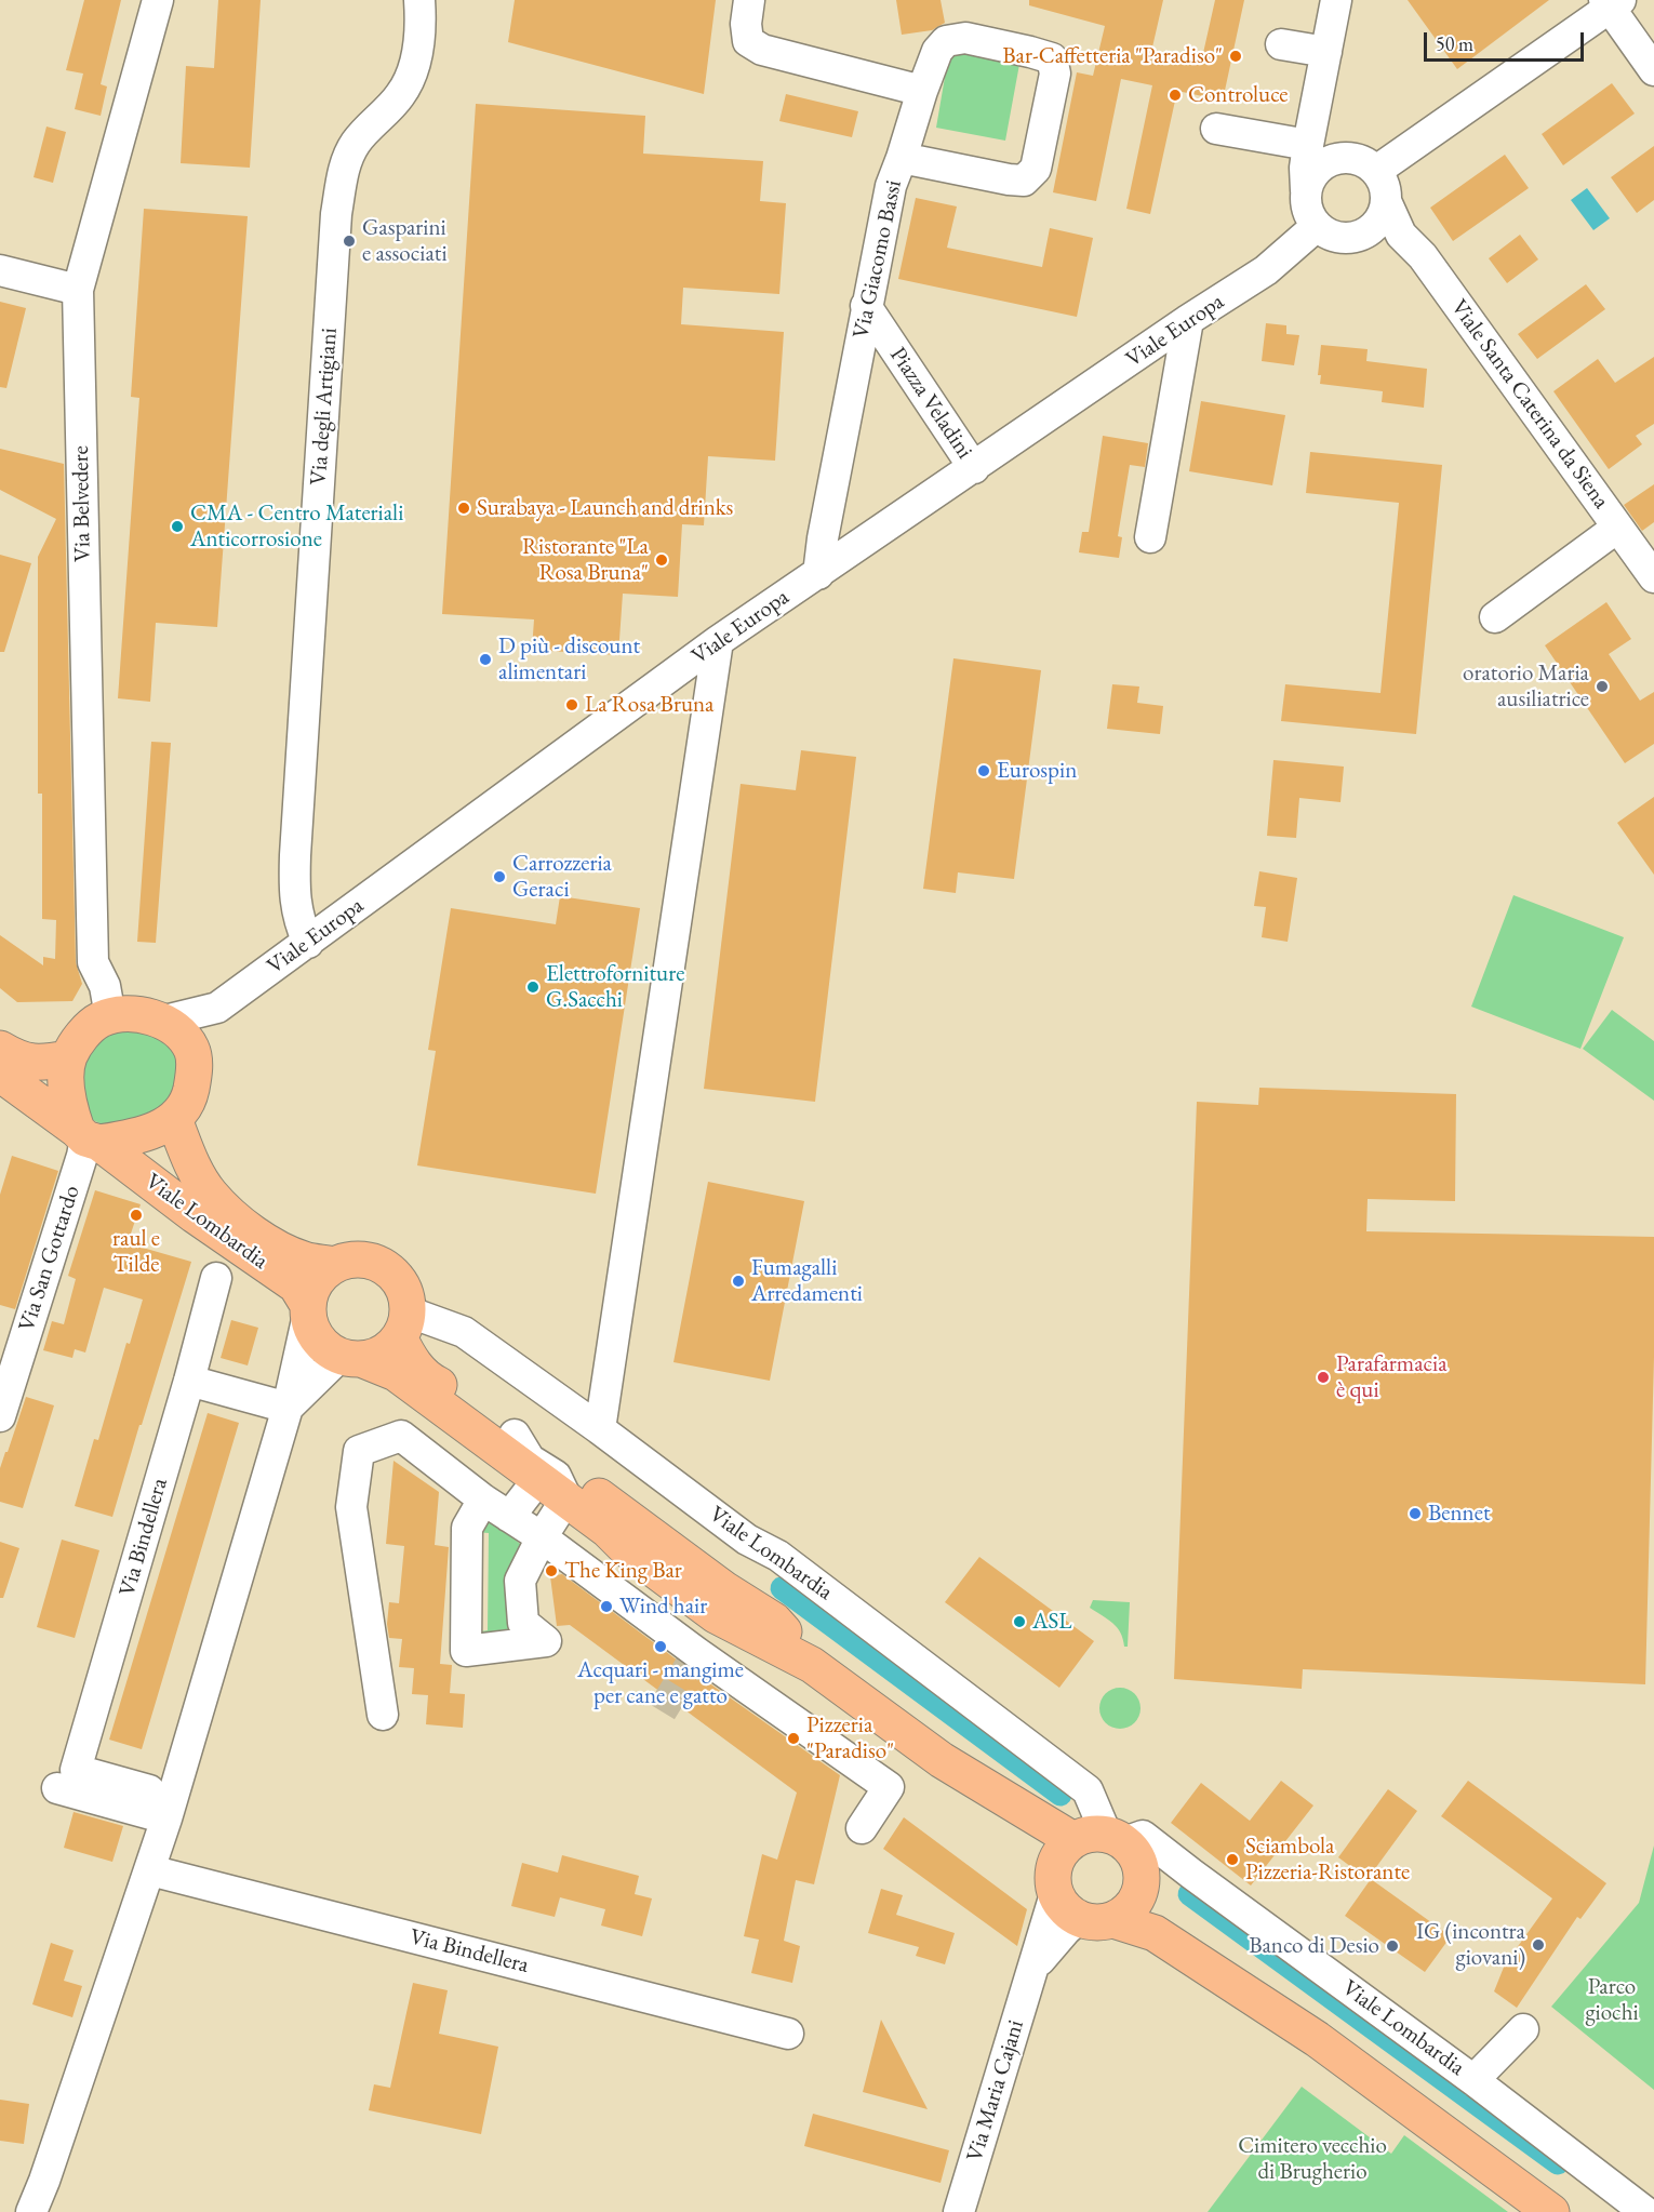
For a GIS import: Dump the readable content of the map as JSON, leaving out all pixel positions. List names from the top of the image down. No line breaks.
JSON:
{"streets":{"main road":["Viale Lombardia"],"street":["Via Giacomo Bassi","Viale Europa","Piazza Veladini","Viale Santa Caterina da Siena","Via degli Artigiani","Via Belvedere","Via San Gottardo","Via Bindellera","Via Maria Cajani"]},"crossings":[["Via Giacomo Bassi","Viale Europa"],["Via Giacomo Bassi","Piazza Veladini"],["Viale Europa","Piazza Veladini"],["Viale Europa","Viale Santa Caterina da Siena"],["Viale Europa","Via degli Artigiani"],["Viale Europa","Via Belvedere"],["Viale Europa","Viale Lombardia"],["Viale Europa","Via San Gottardo"],["Via Belvedere","Viale Lombardia"],["Via Belvedere","Via San Gottardo"],["Viale Lombardia","Via San Gottardo"],["Viale Lombardia","Via Maria Cajani"]],"parks":["Parco giochi","Cimitero vecchio di Brugherio"],"places":["Bar-Caffetteria \"Paradiso\"","Controluce","Gasparini e associati","Surabaya - Launch and drinks","CMA - Centro Materiali Anticorrosione","Ristorante \"La Rosa Bruna\"","D più - discount alimentari","oratorio Maria ausiliatrice","La Rosa Bruna","Eurospin","Carrozzeria Geraci","Elettroforniture G.Sacchi","raul e Tilde","Fumagalli Arredamenti","Parafarmacia è qui","Bennet","The King Bar","Wind hair","ASL","Acquari - mangime per cane e gatto","Pizzeria \"Paradiso\"","Sciambola Pizzeria-Ristorante","IG (incontra giovani)","Banco di Desio"],"scale_bar":"50 m"}
